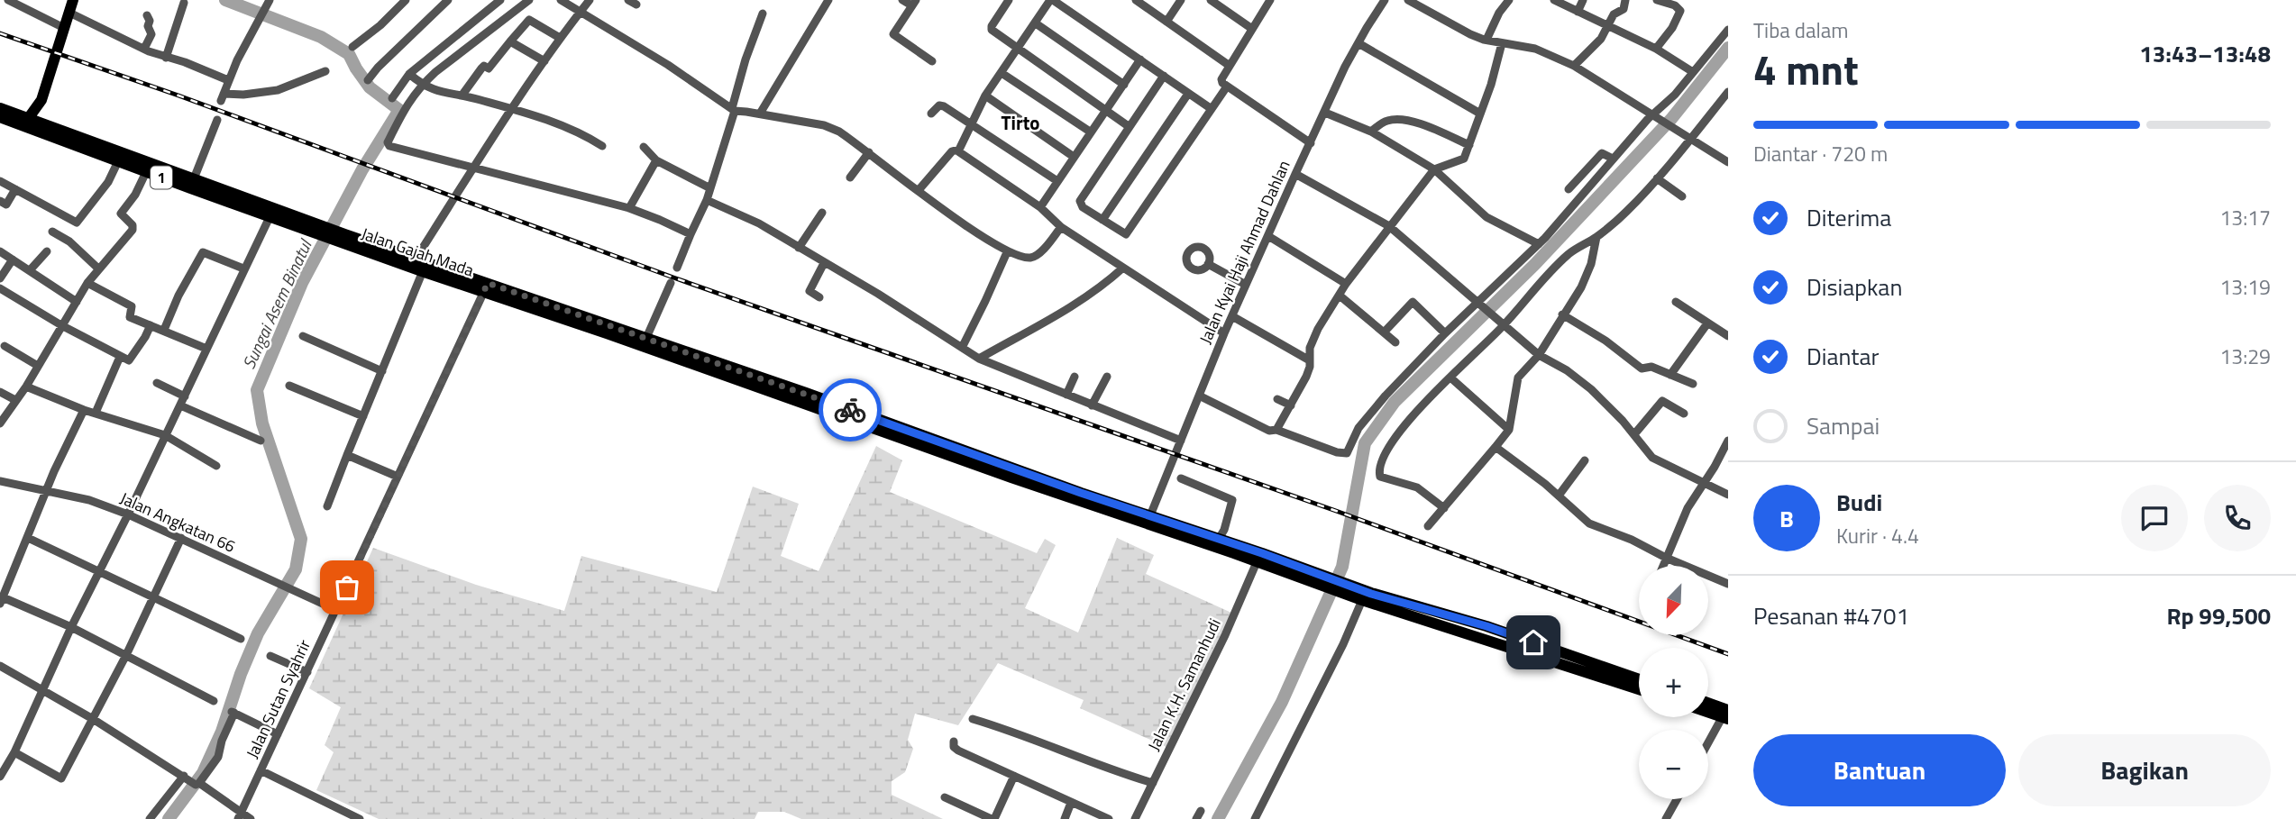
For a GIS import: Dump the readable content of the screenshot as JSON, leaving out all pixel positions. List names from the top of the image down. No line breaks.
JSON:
{"streets":{"highway":["1","Jalan Gajah Mada"],"street":["Jalan Kyai Haji Ahmad Dahlan","Jalan Angkatan 66","Jalan K.H. Samanhudi","Jalan Sutan Syahrir"]},"crossings":[["Jalan Gajah Mada","Jalan Kyai Haji Ahmad Dahlan"],["Jalan Gajah Mada","Jalan K.H. Samanhudi"],["Jalan Gajah Mada","Jalan Sutan Syahrir"],["Jalan Angkatan 66","Jalan Sutan Syahrir"]],"districts":["Tirto"],"water":["Sungai Asem Binatul"],"north":"bottom left","page":{"heading":["4 mnt","Tiba dalam","13:43–13:48"],"panel":["Budi","Kurir · 4.4","Pesanan #4701","Rp 99,500"],"bar":"Diantar · 720 m","list":[["Diterima","13:17"],["Disiapkan","13:19"],["Diantar","13:29"],"Sampai"],"round":"B","map_buttons":["+","−"],"buttons":["Bantuan","Bagikan"]}}
